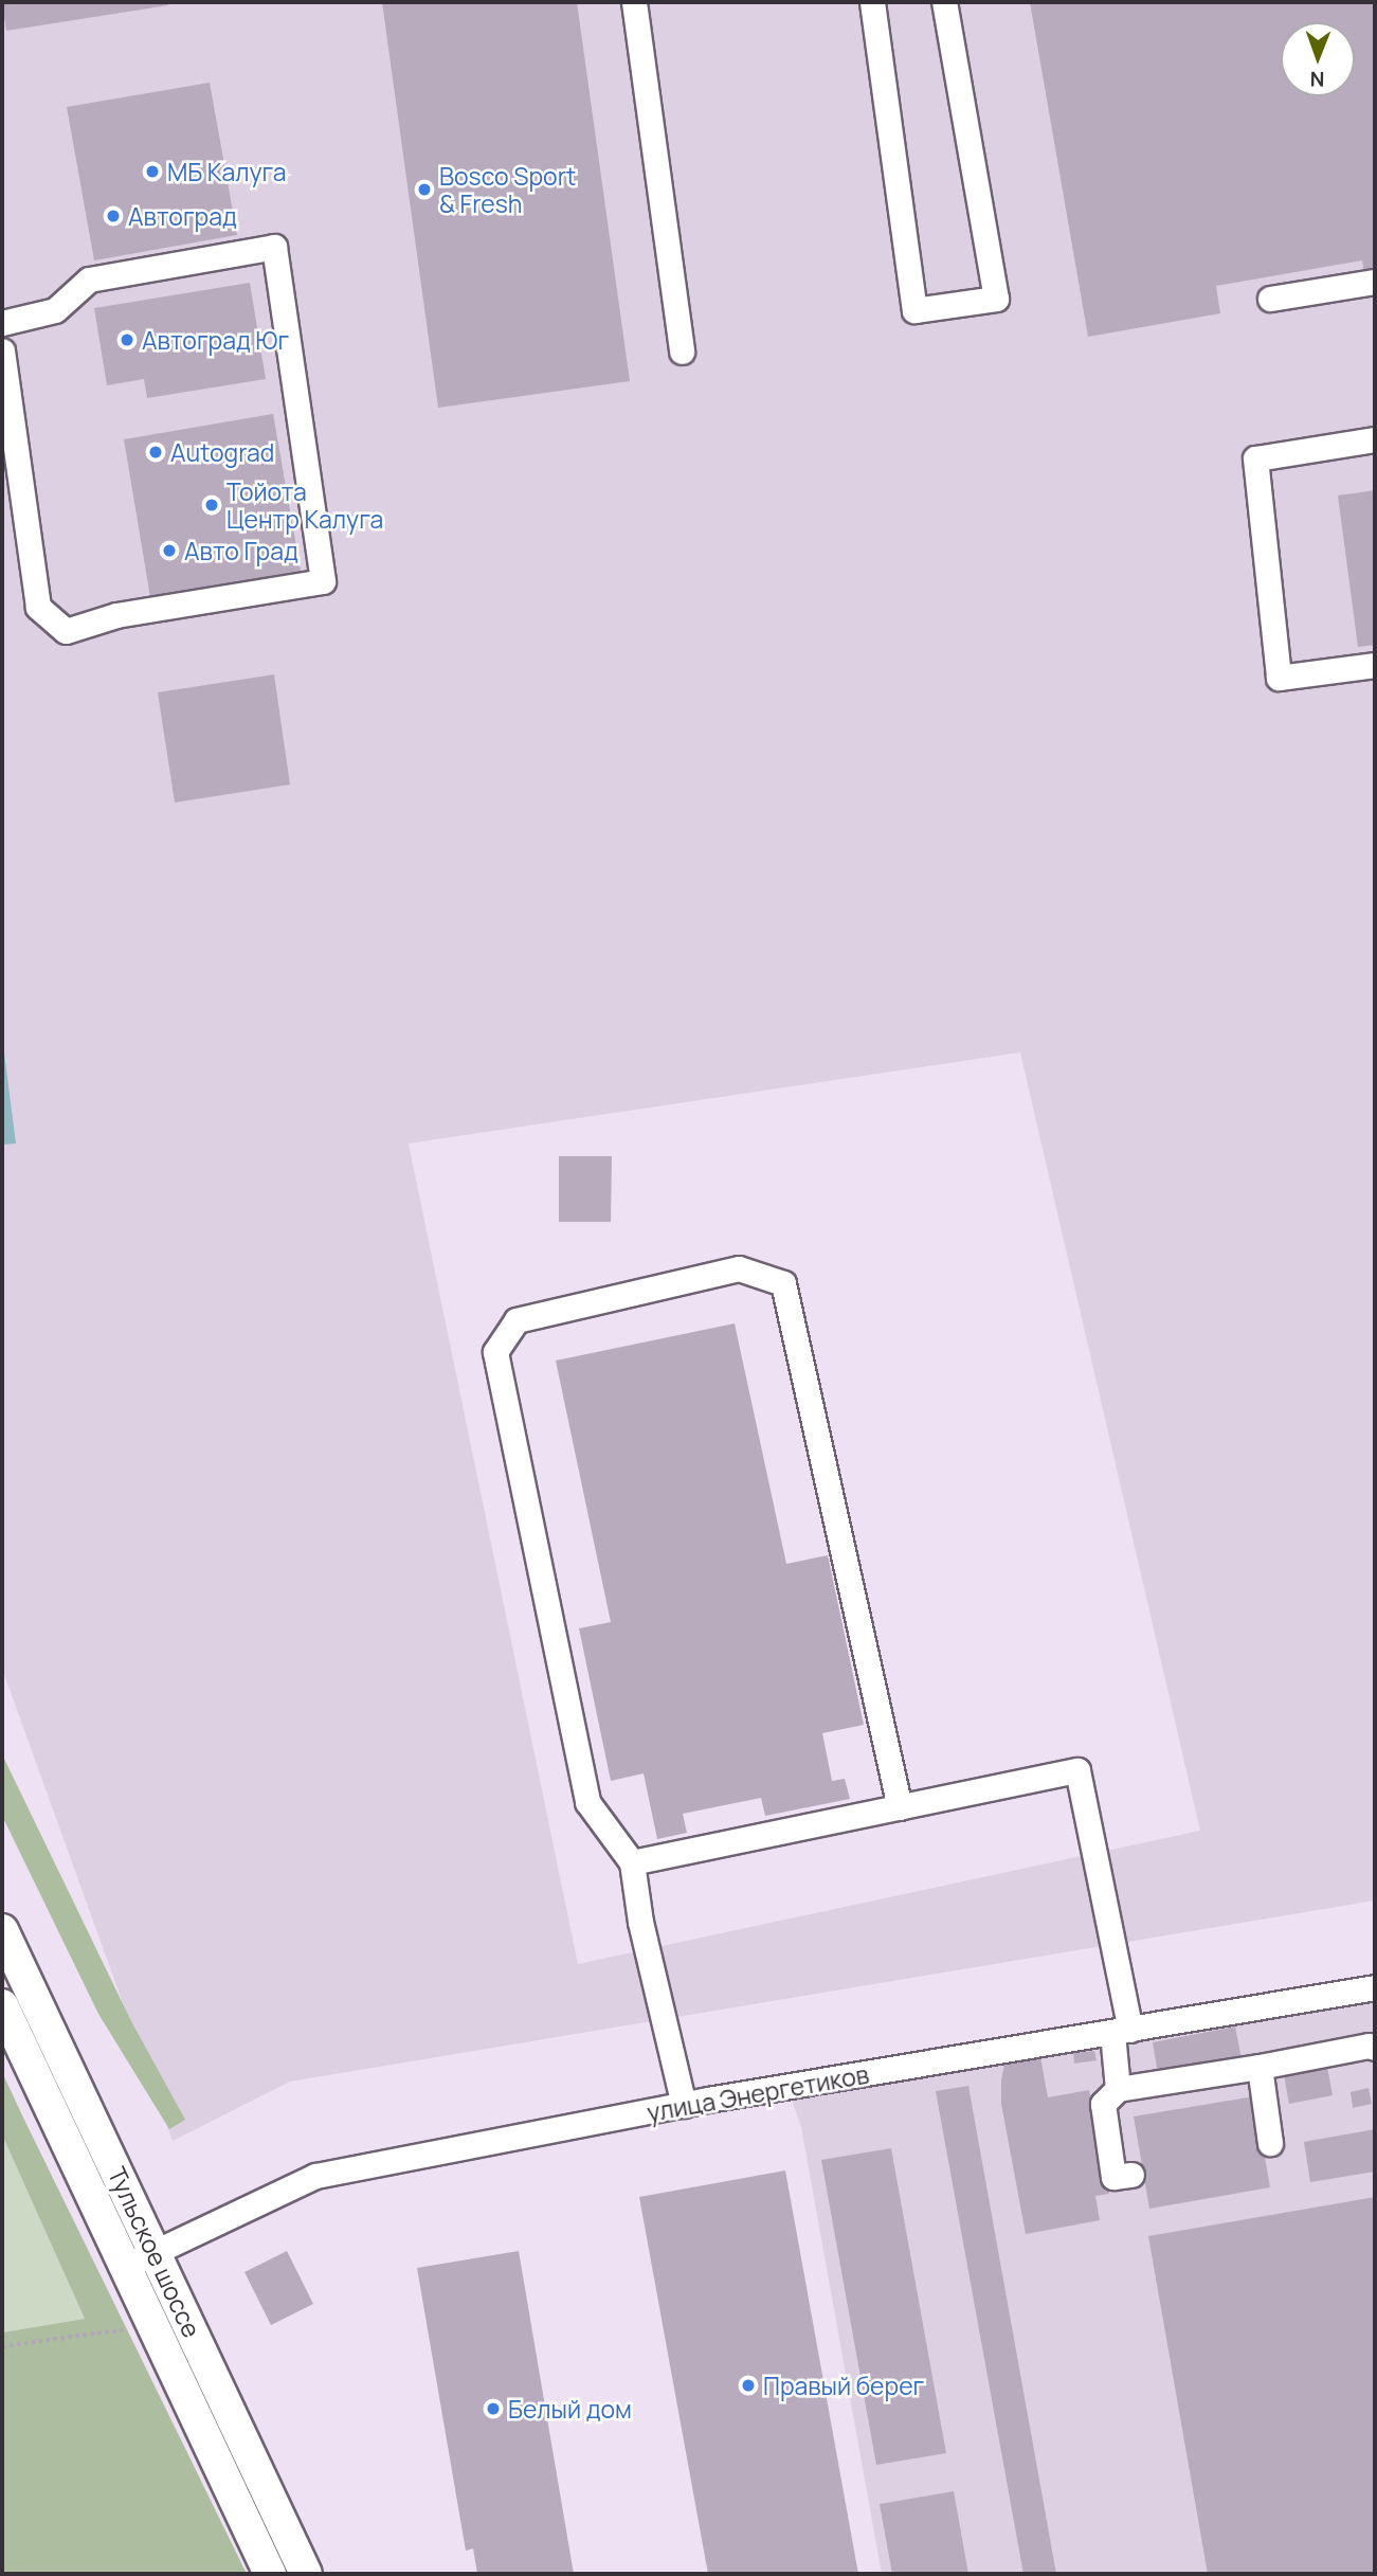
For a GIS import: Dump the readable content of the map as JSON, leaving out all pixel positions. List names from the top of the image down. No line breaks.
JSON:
{"streets":{"main road":["Тульское шоссе"],"street":["улица Энергетиков"]},"crossings":[["улица Энергетиков","Тульское шоссе"]],"places":["МБ Калуга","Bosco Sport & Fresh","Автоград","Автоград Юг","Autograd","Тойота Центр Калуга","Авто Град","Правый берег","Белый дом"],"north":"bottom"}
